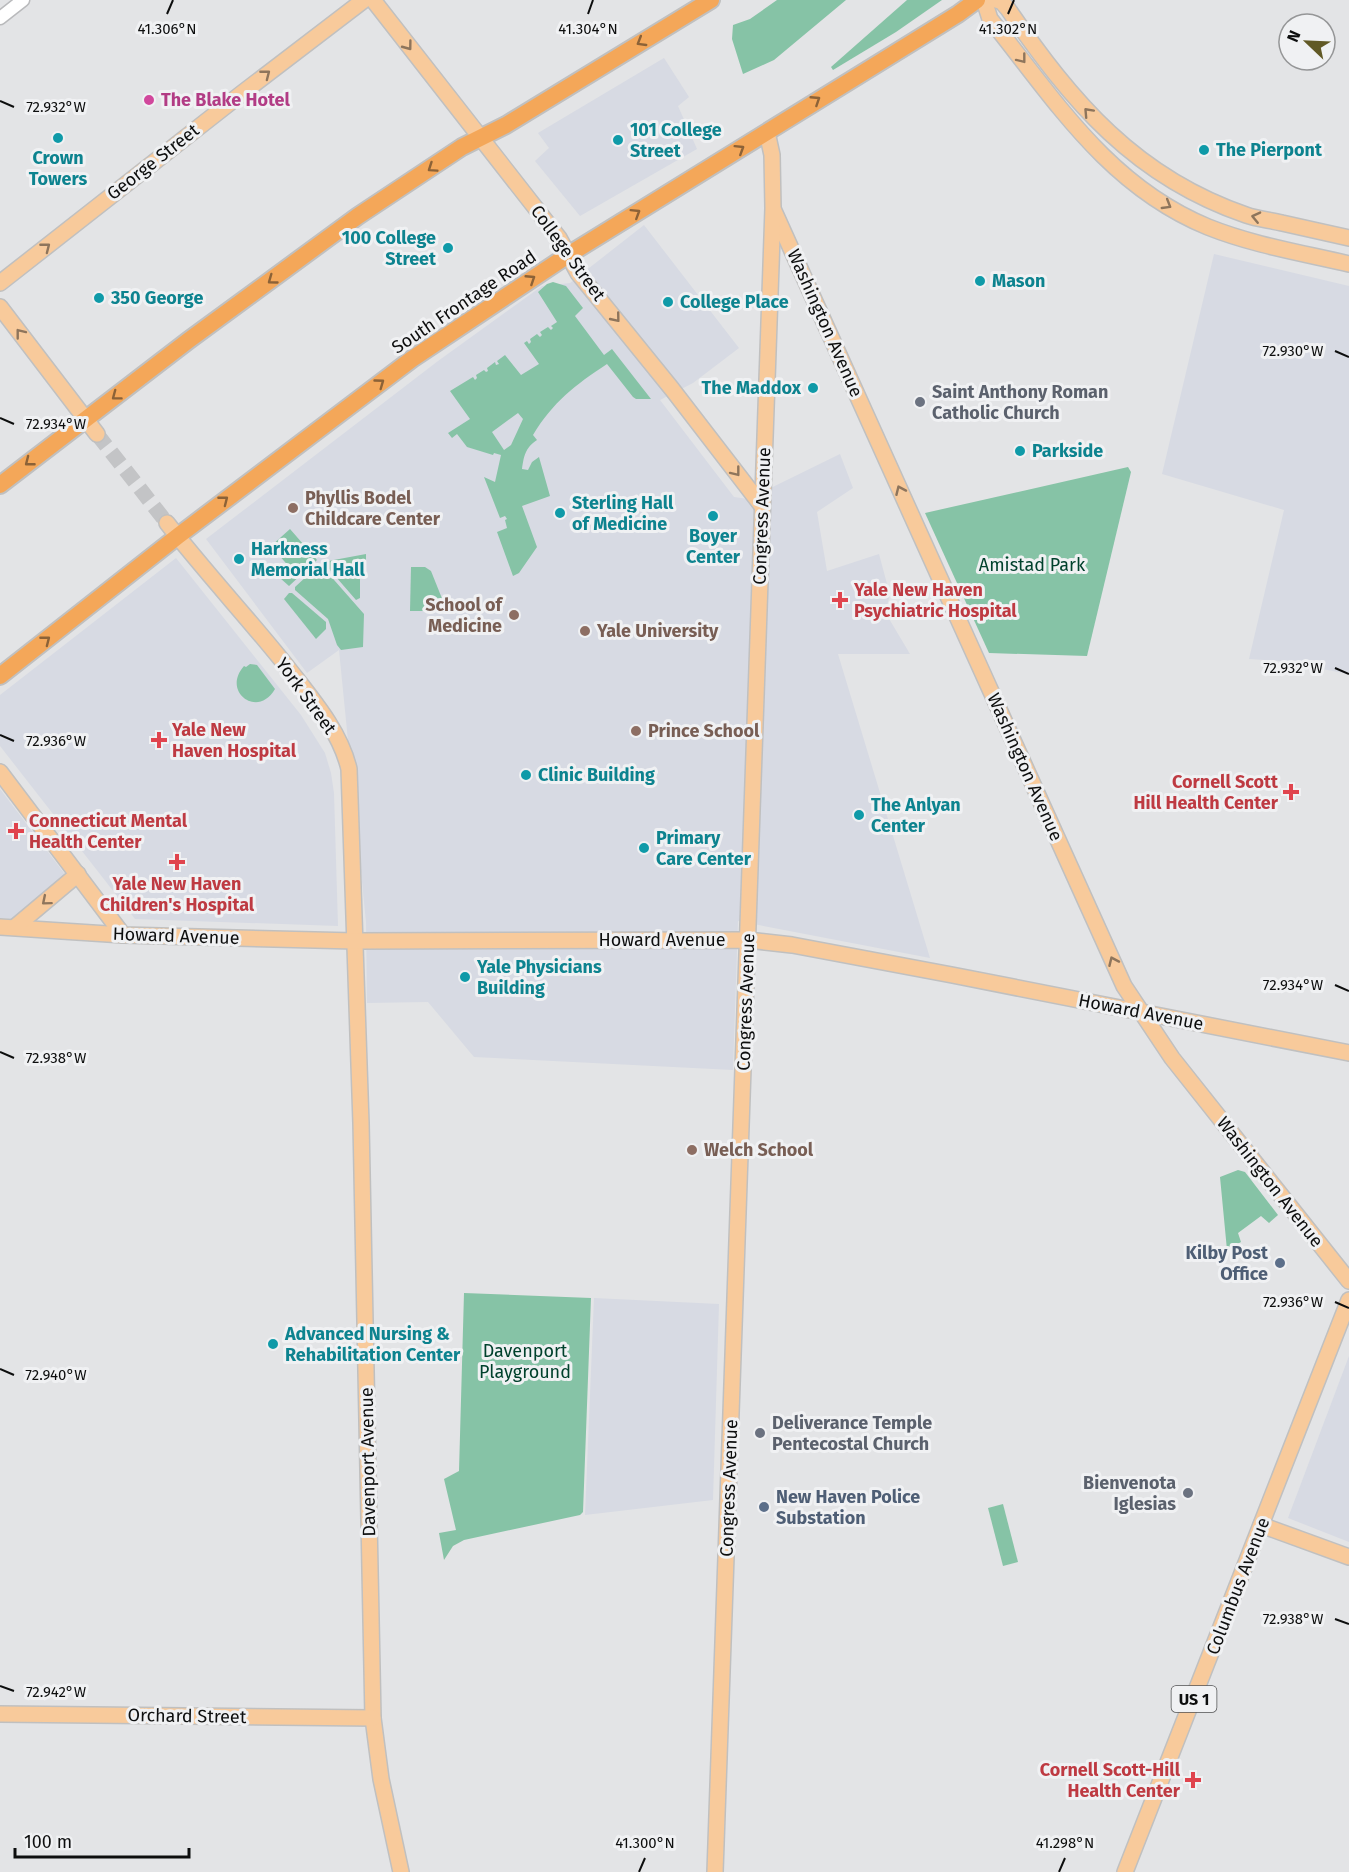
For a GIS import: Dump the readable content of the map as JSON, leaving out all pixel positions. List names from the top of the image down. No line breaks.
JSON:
{"streets":{"highway":["South Frontage Road"],"main road":["George Street","College Street","Washington Avenue","Congress Avenue","York Street","Howard Avenue","Davenport Avenue","Columbus Avenue","US 1","Orchard Street"]},"crossings":[["College Street","South Frontage Road"],["College Street","Congress Avenue"],["South Frontage Road","Congress Avenue"],["South Frontage Road","York Street"],["Washington Avenue","Congress Avenue"],["Washington Avenue","Howard Avenue"],["Congress Avenue","Howard Avenue"],["York Street","Howard Avenue"],["York Street","Davenport Avenue"],["Howard Avenue","Davenport Avenue"],["Davenport Avenue","Orchard Street"]],"one_way":["George Street","College Street","Washington Avenue"],"parks":["Amistad Park","Davenport Playground"],"places":{"other":["The Blake Hotel","Crown Towers","101 College Street","The Pierpont","100 College Street","Mason","350 George","College Place","The Maddox","Saint Anthony Roman Catholic Church","Parkside","Phyllis Bodel Childcare Center","Sterling Hall of Medicine","Boyer Center","Harkness Memorial Hall","School of Medicine","Yale University","Prince School","Clinic Building","The Anlyan Center","Primary Care Center","Yale Physicians Building","Welch School","Kilby Post Office","Advanced Nursing & Rehabilitation Center","Deliverance Temple Pentecostal Church","Bienvenota Iglesias","New Haven Police Substation"],"health":["Yale New Haven Psychiatric Hospital","Yale New Haven Hospital","Cornell Scott Hill Health Center","Connecticut Mental Health Center","Yale New Haven Children's Hospital","Cornell Scott-Hill Health Center"]},"scale_bar":"100 m","north":"top left","coordinates":["41.306°N","41.304°N","41.302°N","72.932°W","72.930°W","72.934°W","72.936°W","72.938°W","72.940°W","72.942°W","41.300°N","41.298°N"]}
